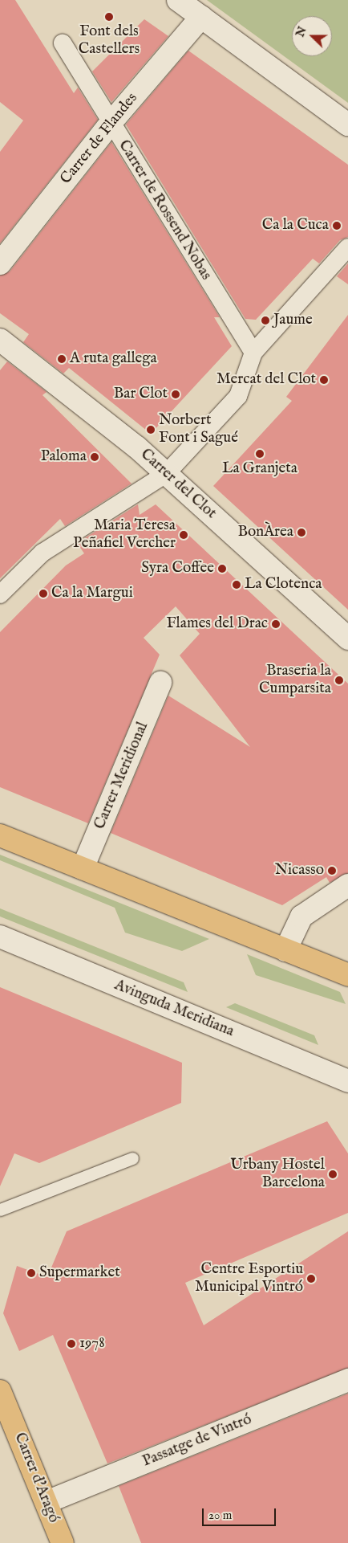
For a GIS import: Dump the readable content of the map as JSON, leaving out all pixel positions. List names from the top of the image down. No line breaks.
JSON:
{"streets":{"main road":["Carrer d'Aragó"],"street":["Carrer de Flandes","Carrer de Rossend Nobas","Carrer del Clot","Carrer Meridional","Avinguda Meridiana","Passatge de Vintró"]},"crossings":[["Carrer de Flandes","Carrer de Rossend Nobas"],["Passatge de Vintró","Carrer d'Aragó"]],"places":["Font dels Castellers","Ca la Cuca","Jaume","A ruta gallega","Mercat del Clot","Bar Clot","Norbert Font i Sagué","La Granjeta","Paloma","BonÀrea","Maria Teresa Peñafiel Vercher","Syra Coffee","La Clotenca","Ca la Margui","Flames del Drac","Braseria la Cumparsita","Nicasso","Urbany Hostel Barcelona","Supermarket","Centre Esportiu Municipal Vintró","1978"],"scale_bar":"20 m","north":"left"}
